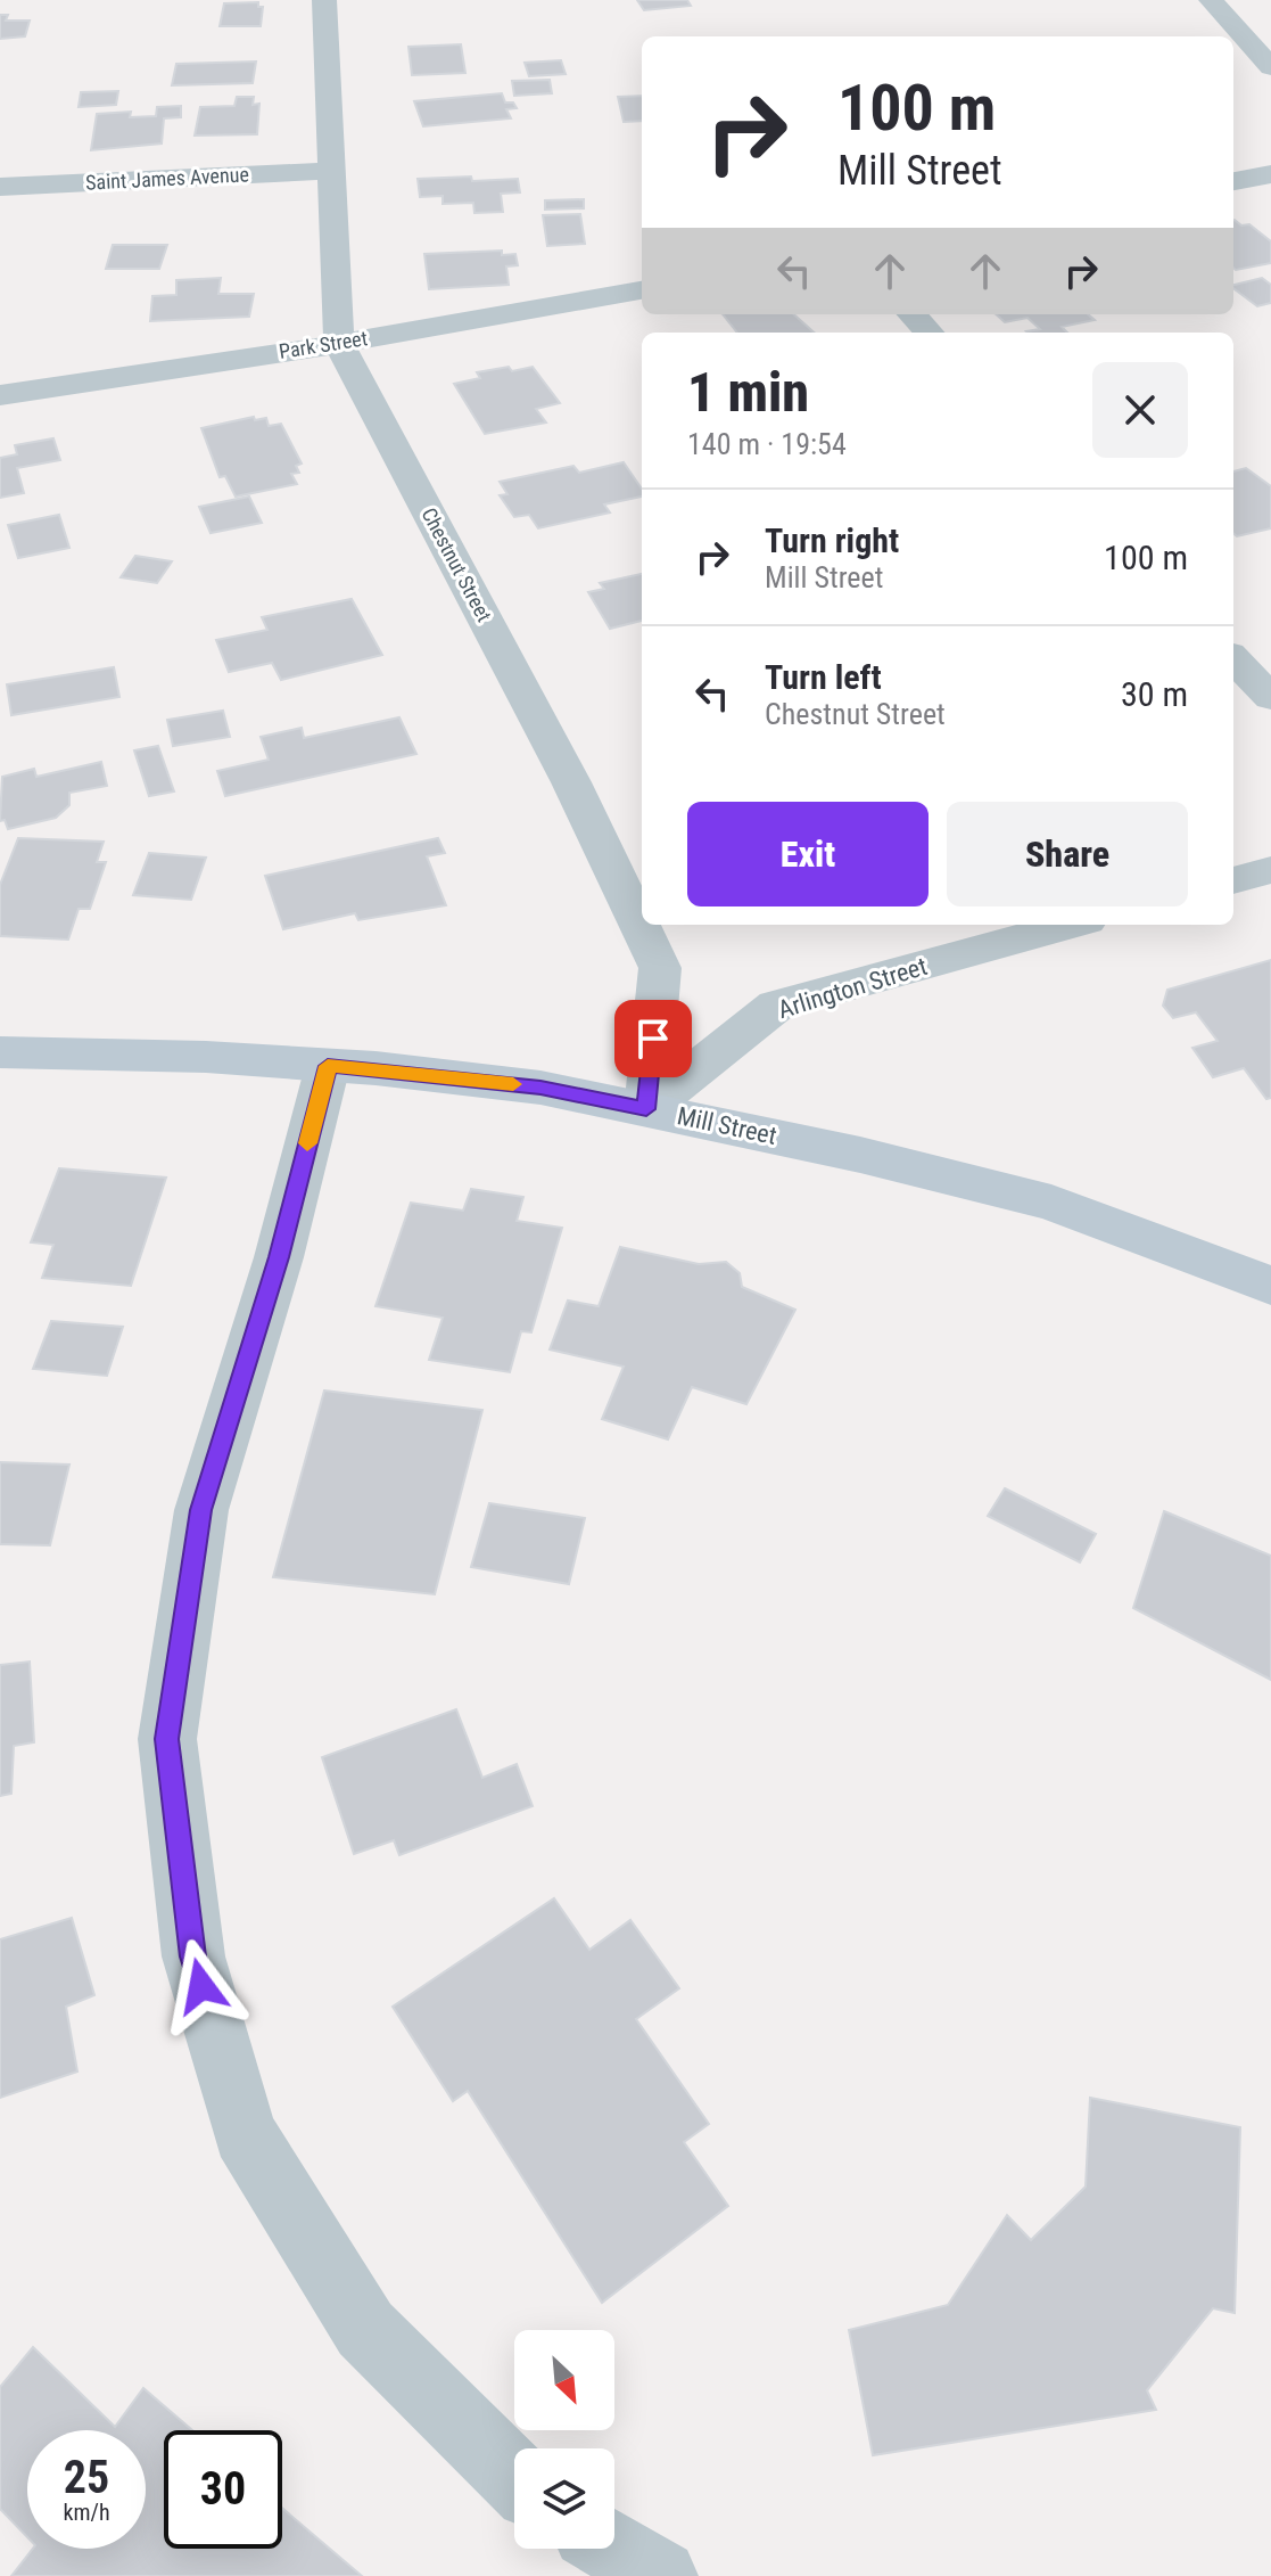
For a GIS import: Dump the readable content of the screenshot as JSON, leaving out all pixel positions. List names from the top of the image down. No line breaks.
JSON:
{"streets":{"main road":["Mill Street"],"street":["Saint James Avenue","Park Street","Chestnut Street","Arlington Street"]},"crossings":[["Saint James Avenue","Chestnut Street"],["Park Street","Chestnut Street"],["Chestnut Street","Arlington Street"],["Chestnut Street","Mill Street"],["Arlington Street","Mill Street"]],"north":"bottom right","page":{"turn":["100 m","Mill Street"],"heading":["1 min","140 m · 19:54"],"list":[{"name":"Turn right","note":"Mill Street","value":"100 m"},{"name":"Turn left","note":"Chestnut Street","value":"30 m"}],"buttons":["Exit","Share"],"speed":"25 km/h","limit":"30"}}
